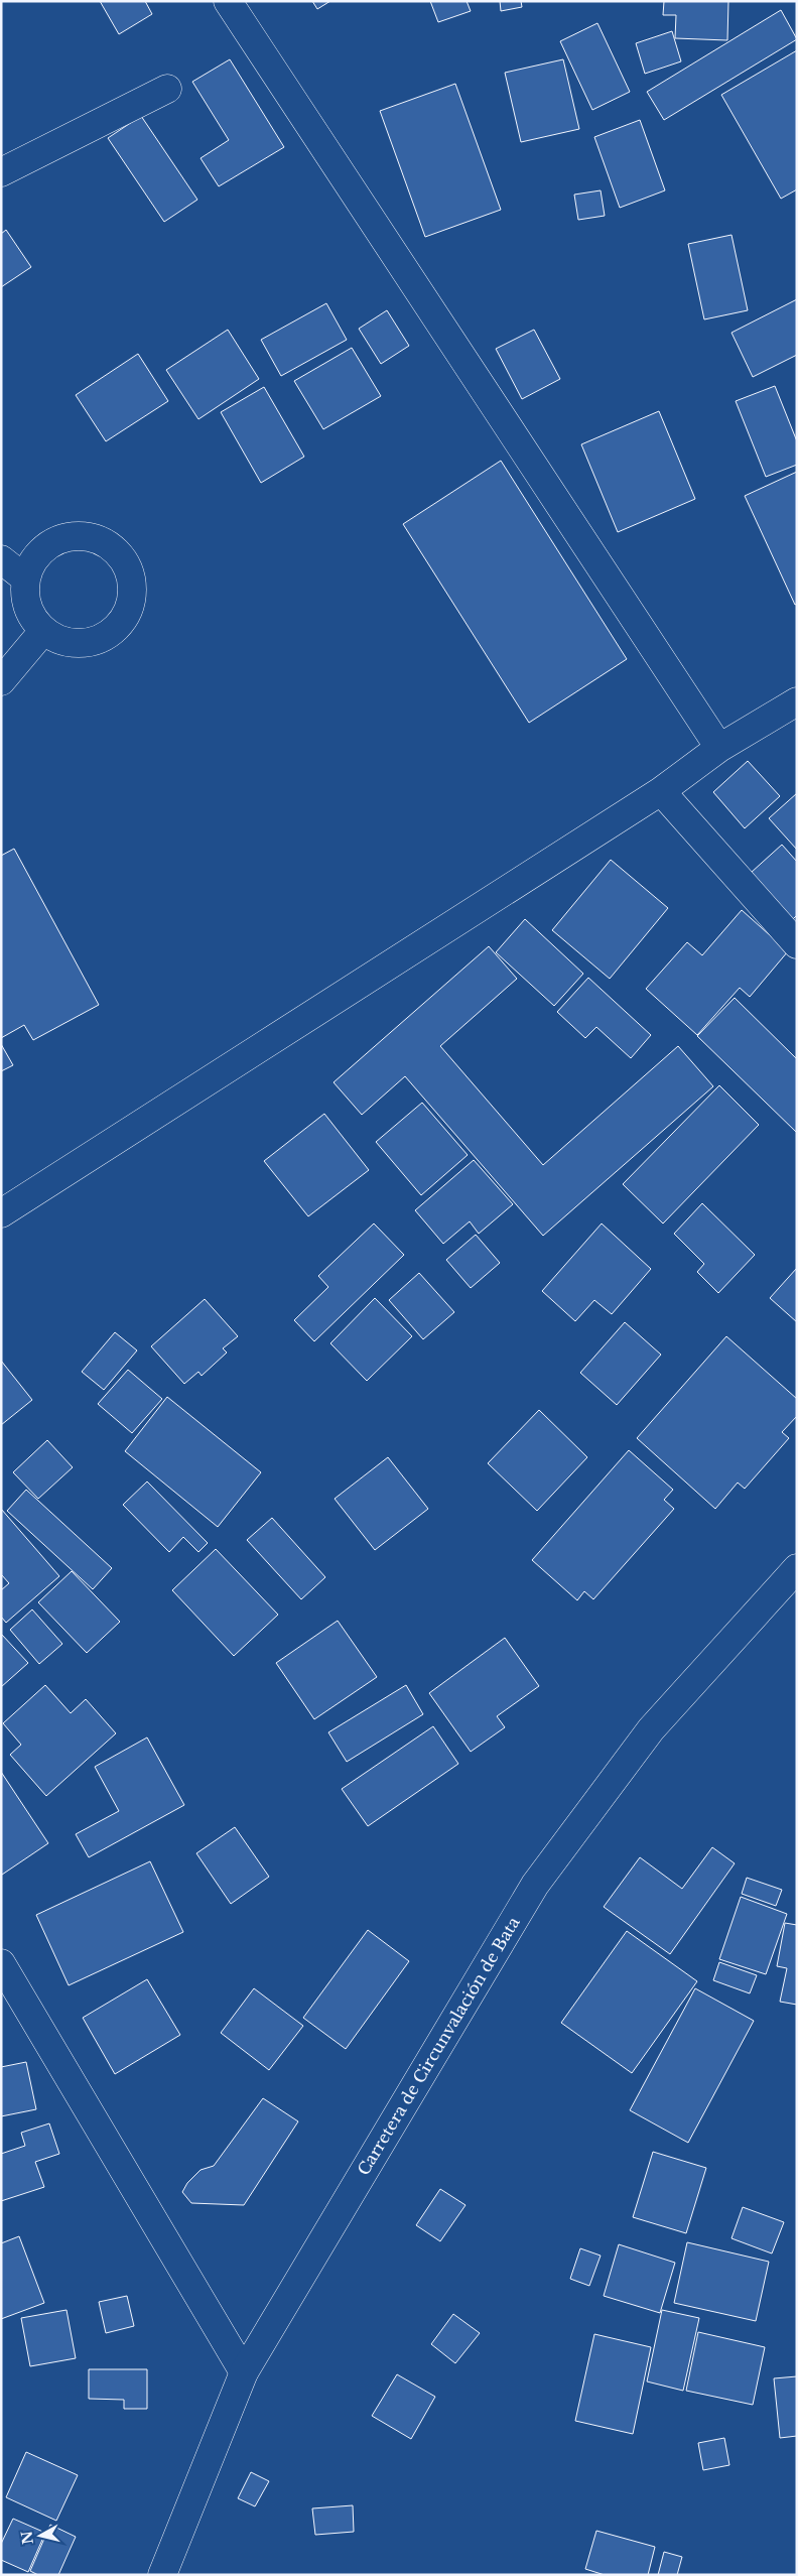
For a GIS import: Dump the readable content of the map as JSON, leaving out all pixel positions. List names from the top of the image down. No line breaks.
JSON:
{"streets":{"street":["Carretera de Circunvalación de Bata"]},"north":"left"}
